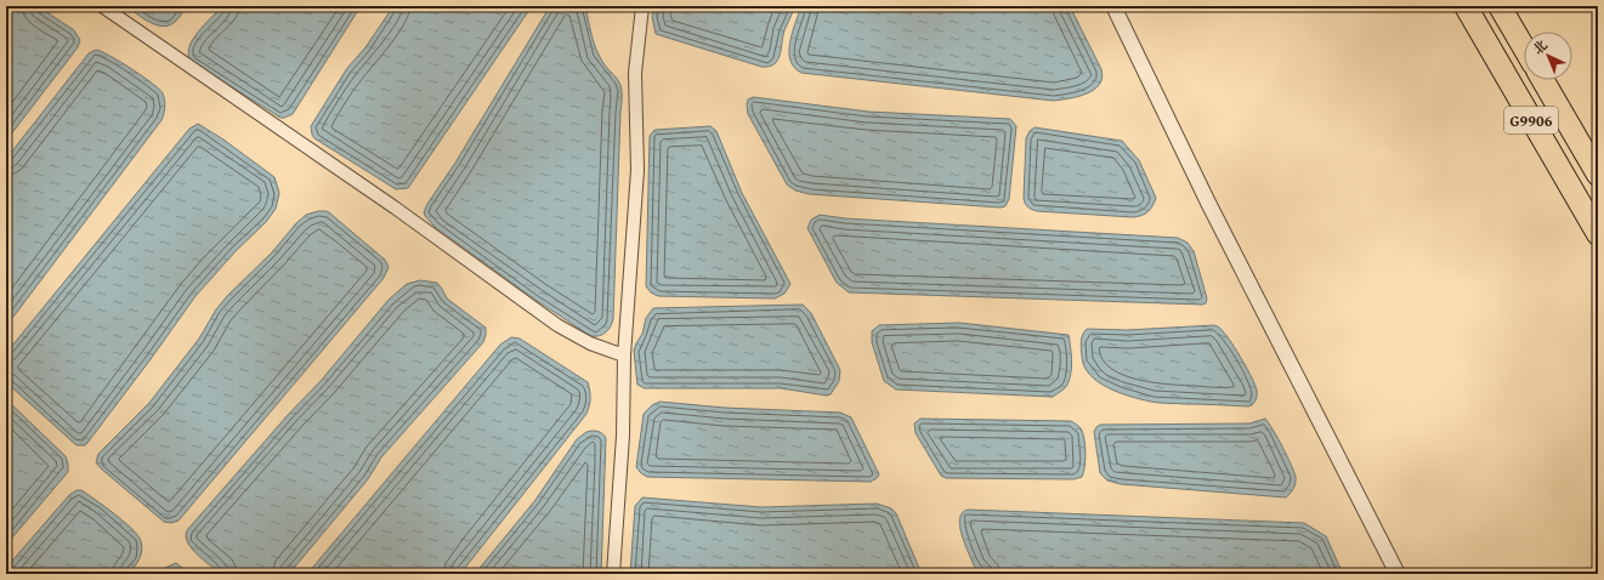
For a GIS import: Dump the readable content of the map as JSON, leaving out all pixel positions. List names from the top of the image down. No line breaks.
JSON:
{"streets":{"highway":["G9906"]},"north":"top left"}
